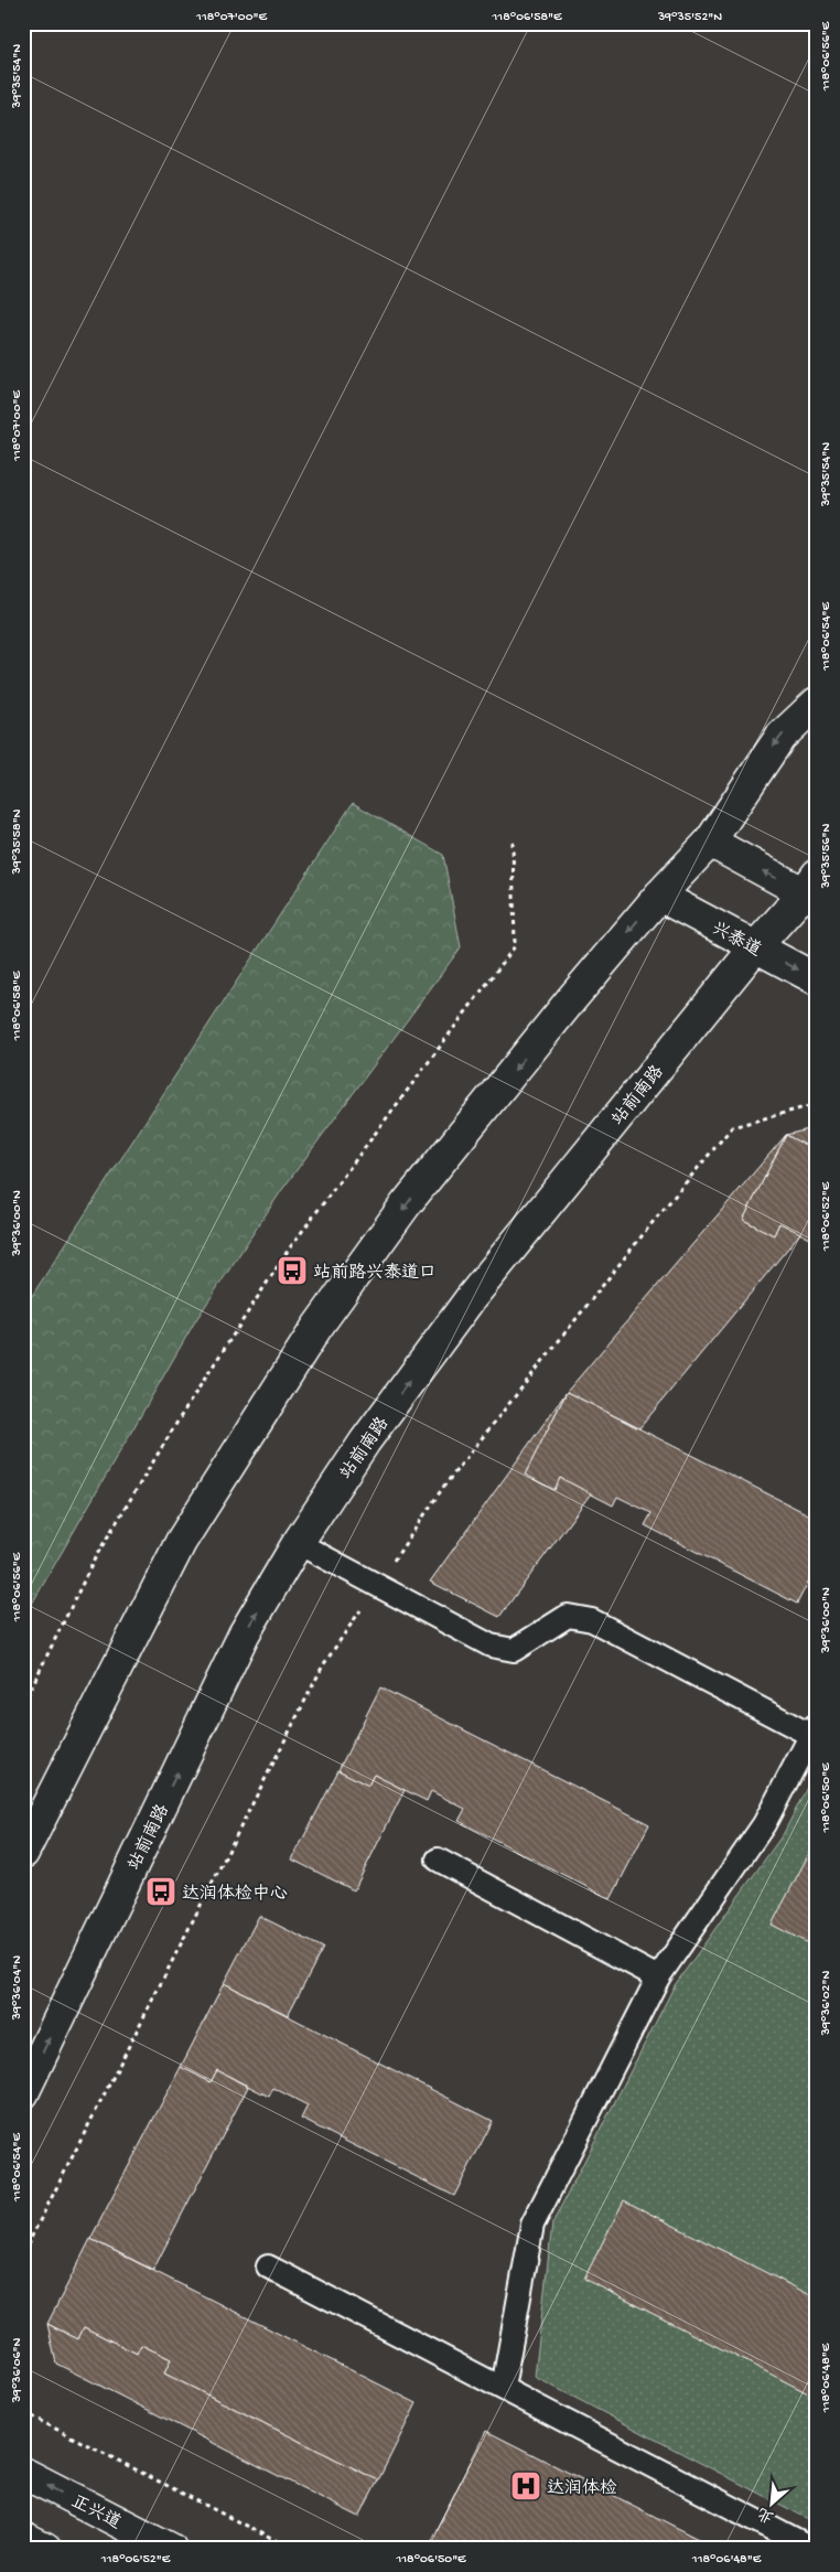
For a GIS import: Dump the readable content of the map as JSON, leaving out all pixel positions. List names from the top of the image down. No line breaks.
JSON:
{"streets":{"main road":["兴泰道","站前南路","正兴道"]},"crossings":[["兴泰道","站前南路"]],"one_way":["正兴道"],"places":{"bus stop":["站前路兴泰道口","达润体检中心"],"hospital":["达润体检"]},"north":"bottom left","coordinates":["118°07'00\"E","118°06'58\"E","39°35'52\"N","118°06'56\"E","39°35'54\"N","118°06'54\"E","39°35'58\"N","39°35'56\"N","118°06'52\"E","39°36'00\"N","118°06'50\"E","39°36'04\"N","39°36'02\"N","39°36'06\"N","118°06'48\"E"]}
